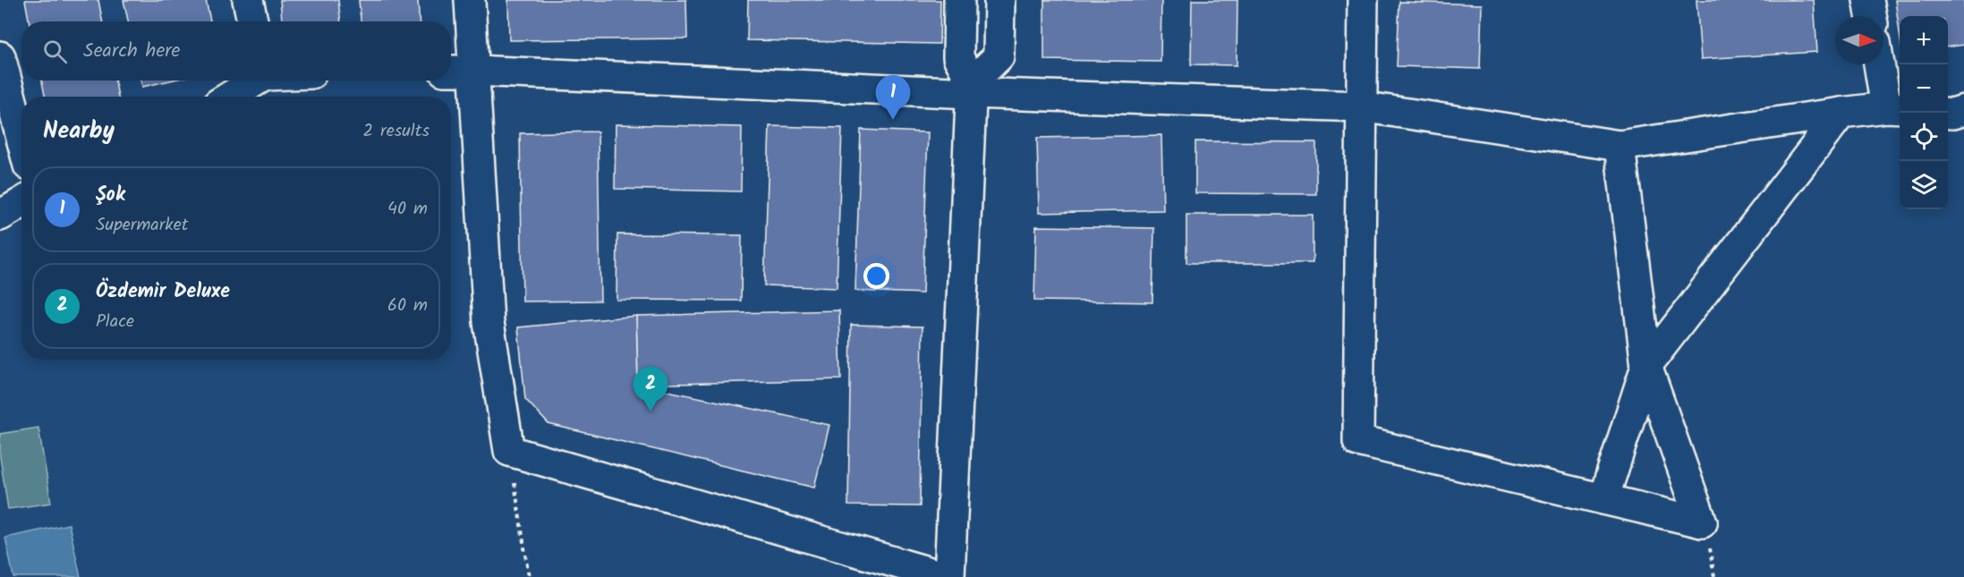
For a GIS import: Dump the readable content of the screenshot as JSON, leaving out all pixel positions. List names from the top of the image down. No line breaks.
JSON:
{"north":"right","page":{"map_buttons":["+","−"],"search":"Search here","pins":["1","2"],"heading":["Nearby","2 results"],"list":[{"mark":"1","name":"Şok","note":"Supermarket","value":"40 m"},{"mark":"2","name":"Özdemir Deluxe","note":"Place","value":"60 m"}]}}
